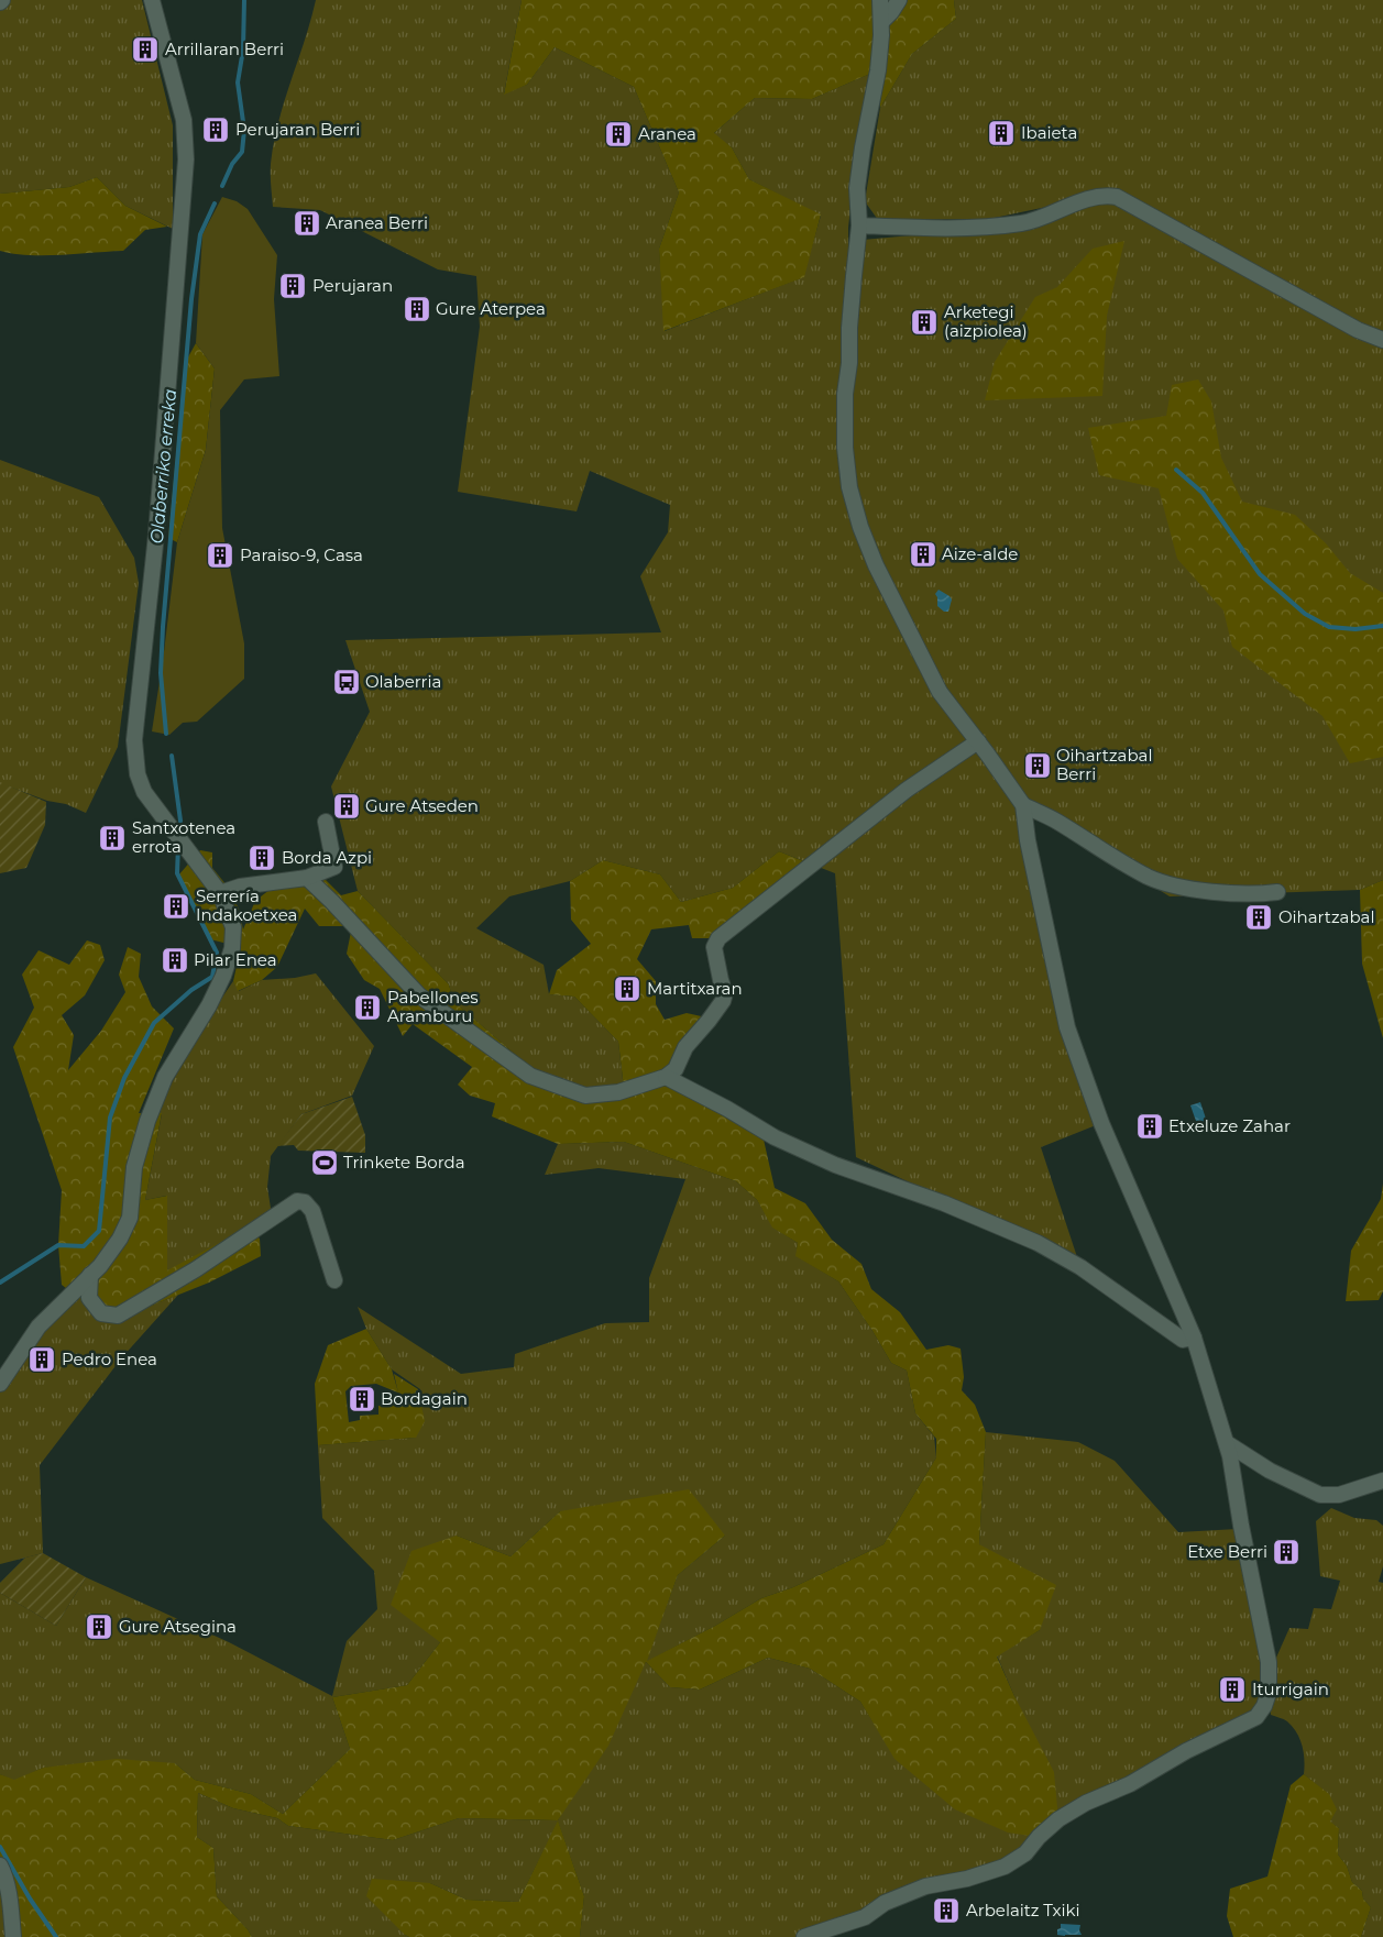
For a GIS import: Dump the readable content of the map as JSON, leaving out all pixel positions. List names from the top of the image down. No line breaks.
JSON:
{"water":["Olaberriko erreka"],"places":{"building":["Arrillaran Berri","Perujaran Berri","Ibaieta","Aranea","Aranea Berri","Perujaran","Gure Aterpea","Arketegi (aizpiolea)","Aize-alde","Paraiso-9, Casa","Oihartzabal Berri","Gure Atseden","Santxotenea errota","Borda Azpi","Serrería Indakoetxea","Oihartzabal","Pilar Enea","Martitxaran","Pabellones Aramburu","Etxeluze Zahar","Pedro Enea","Bordagain","Etxe Berri","Gure Atsegina","Iturrigain","Arbelaitz Txiki"],"bus stop":["Olaberria"],"sports":["Trinkete Borda"]}}
